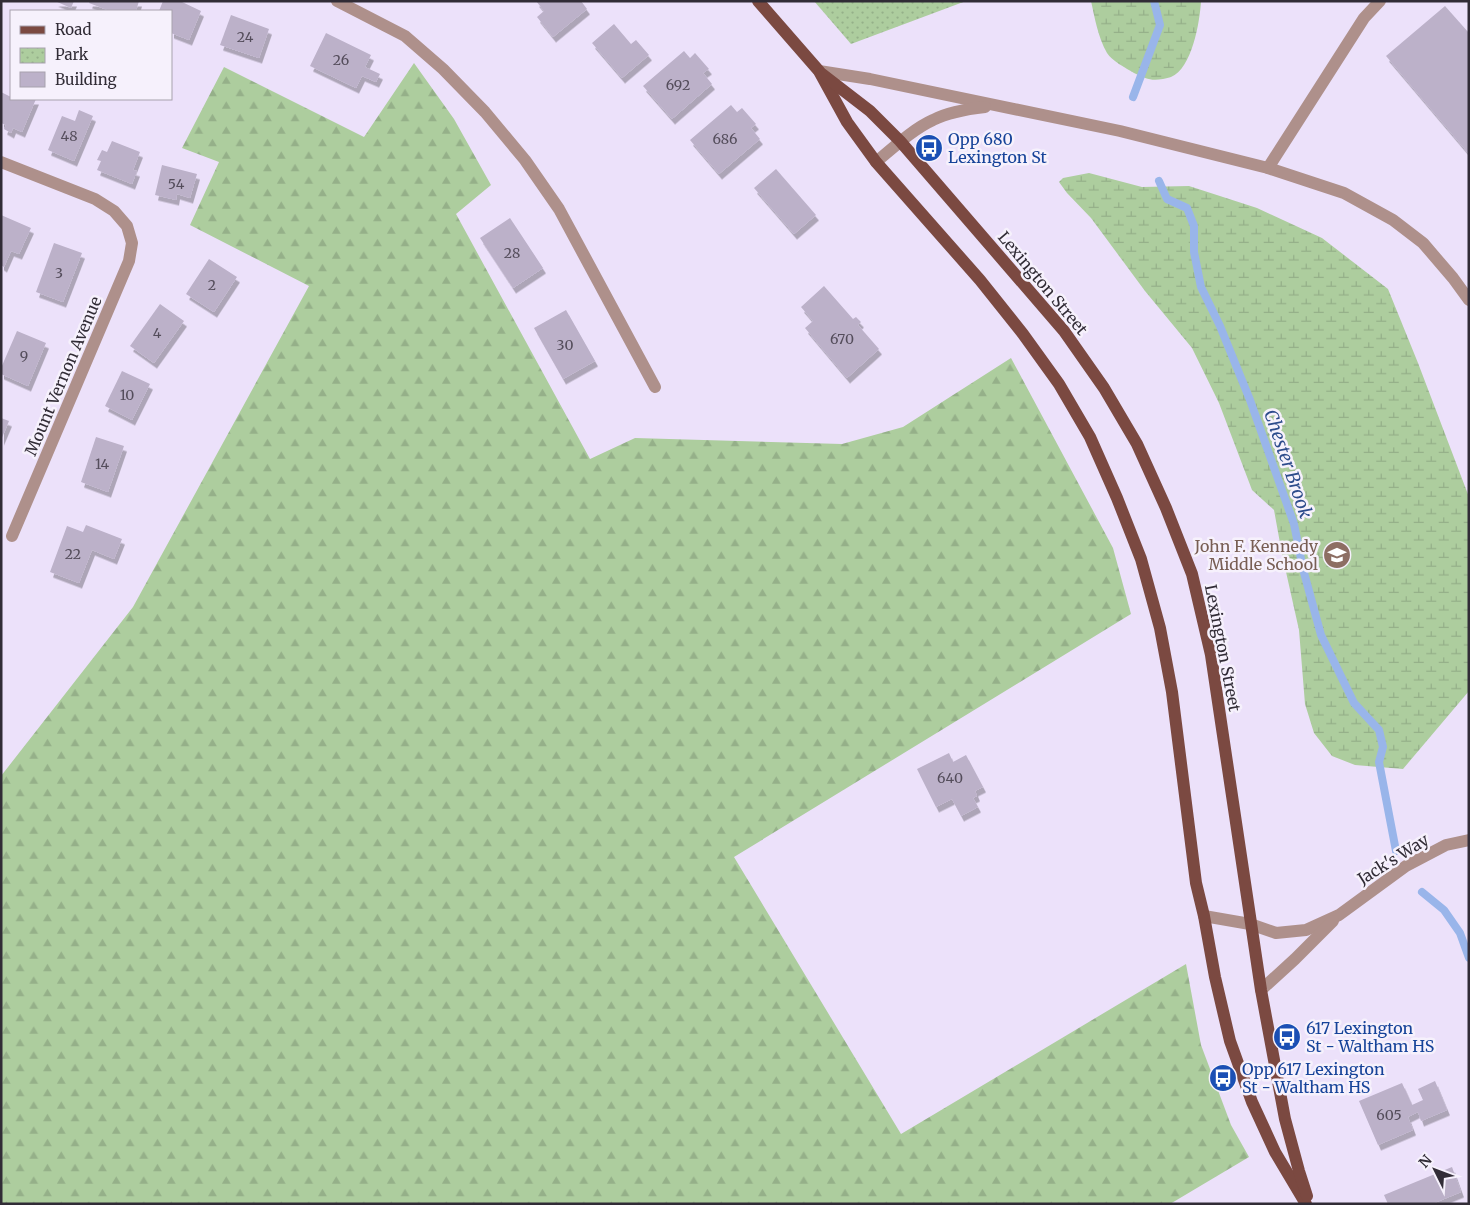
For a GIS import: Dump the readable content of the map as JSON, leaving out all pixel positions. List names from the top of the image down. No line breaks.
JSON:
{"streets":{"main road":["Lexington Street"],"street":["Mount Vernon Avenue","Jack's Way"]},"crossings":[["Lexington Street","Jack's Way"]],"water":["Chester Brook"],"places":{"bus stop":["Opp 680 Lexington St","617 Lexington St - Waltham HS","Opp 617 Lexington St - Waltham HS"],"school or university":["John F. Kennedy Middle School"]},"house_numbers":["24","26","692","48","686","54","28","3","2","4","670","30","9","10","14","22","640","605"],"legend":["Road","Park","Building"],"north":"top left"}
